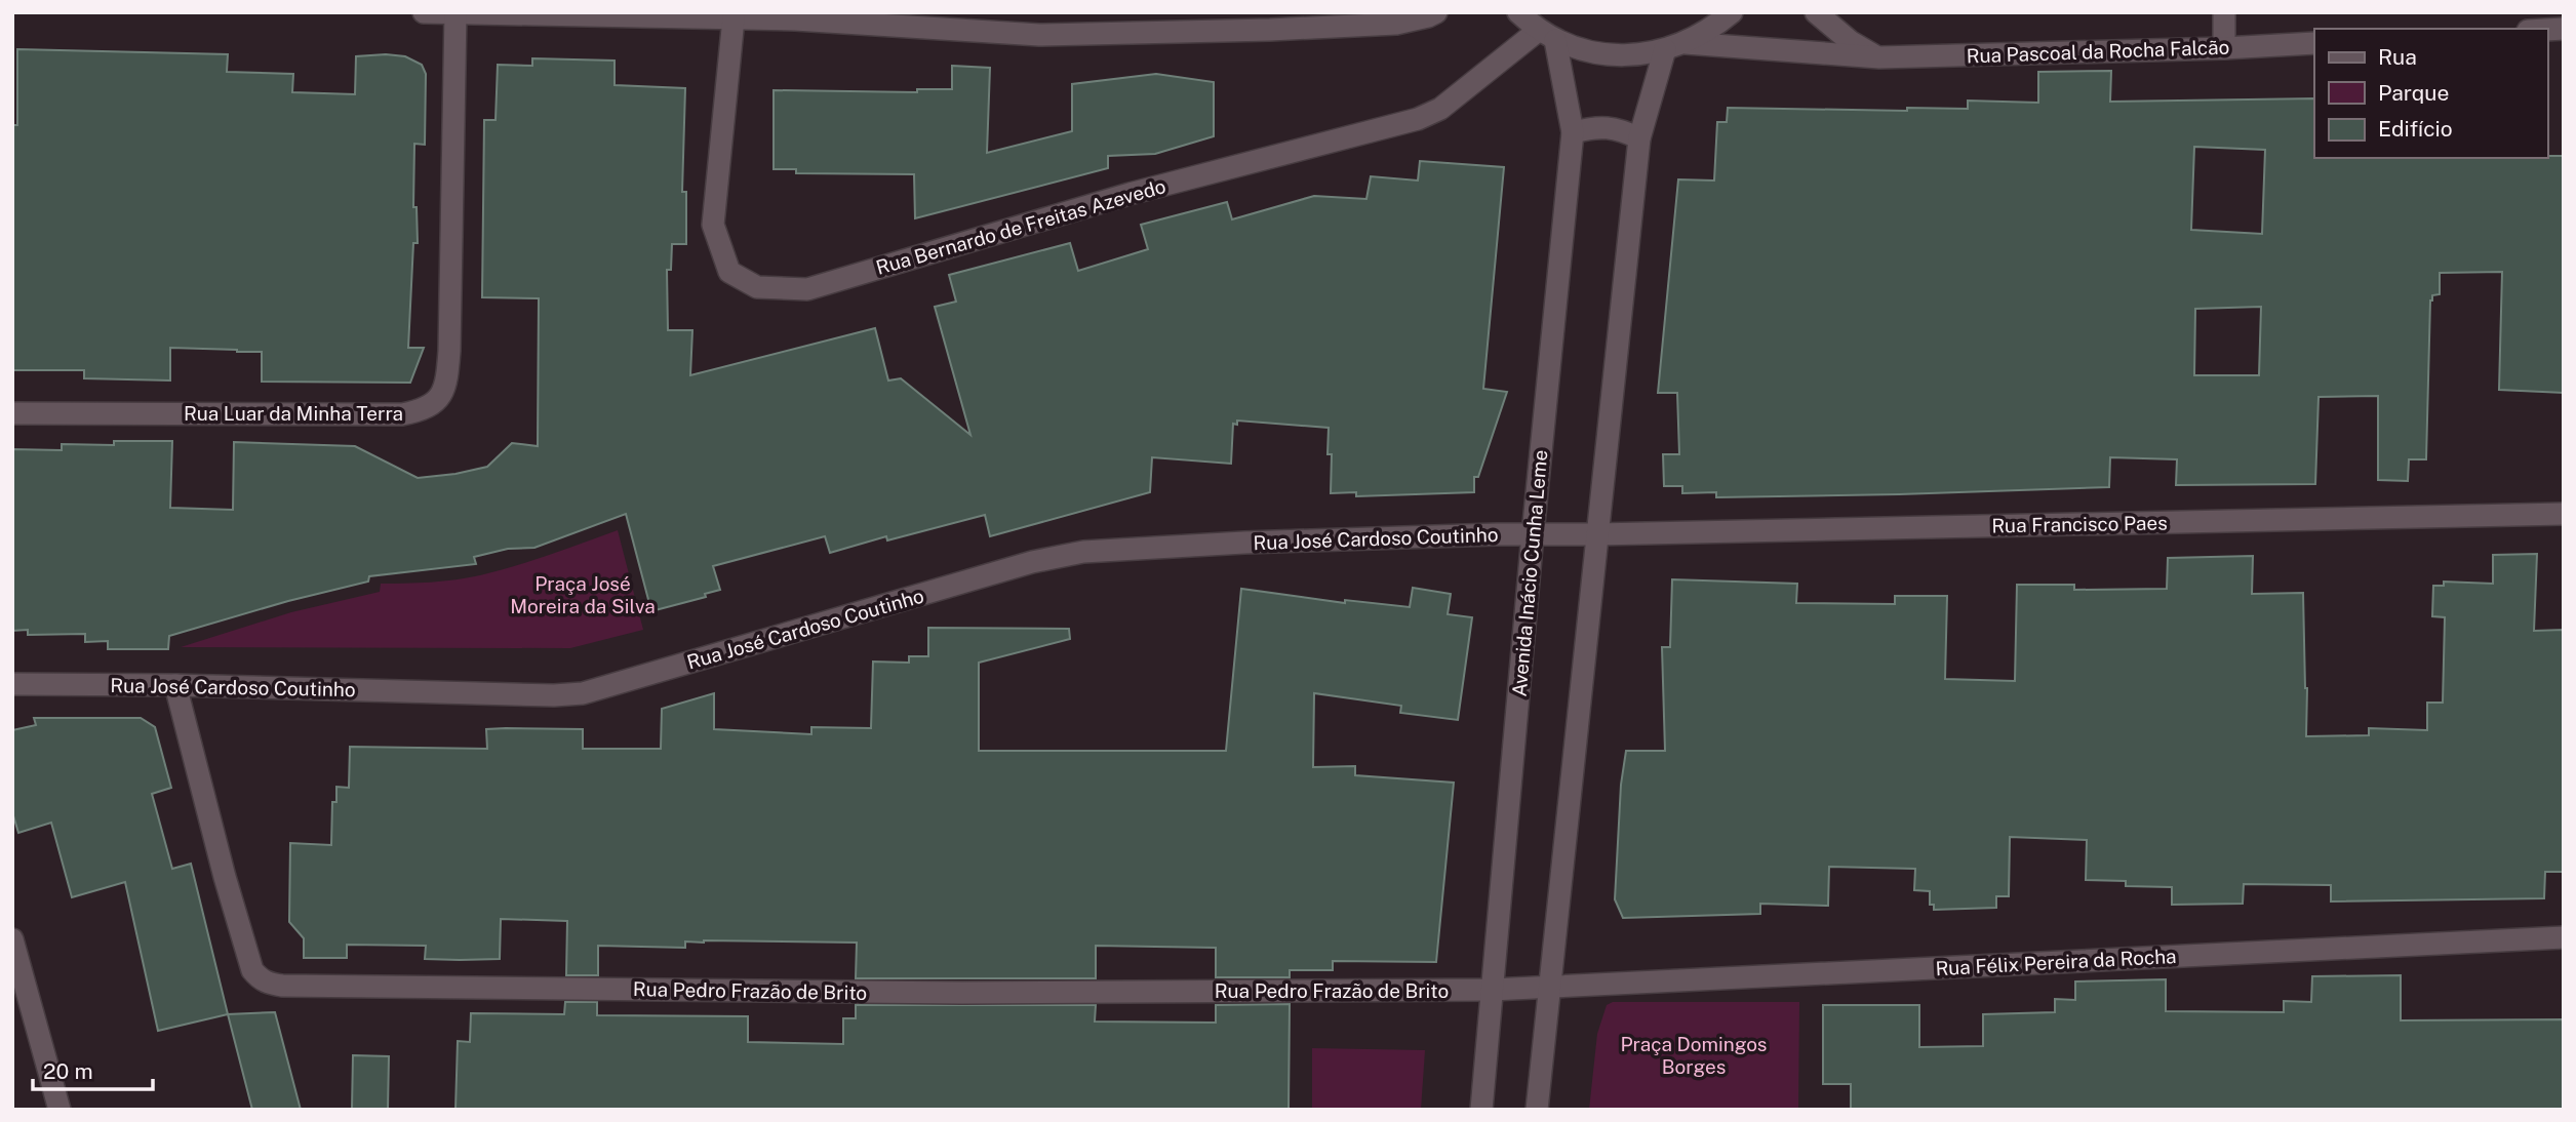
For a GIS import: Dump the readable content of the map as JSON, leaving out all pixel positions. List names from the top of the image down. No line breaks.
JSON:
{"streets":{"street":["Rua Pascoal da Rocha Falcão","Rua Bernardo de Freitas Azevedo","Rua Luar da Minha Terra","Rua Francisco Paes","Rua José Cardoso Coutinho","Avenida Inácio Cunha Leme","Rua Félix Pereira da Rocha","Rua Pedro Frazão de Brito"]},"crossings":[["Rua Bernardo de Freitas Azevedo","Avenida Inácio Cunha Leme"],["Rua Francisco Paes","Rua José Cardoso Coutinho"],["Rua José Cardoso Coutinho","Avenida Inácio Cunha Leme"],["Rua José Cardoso Coutinho","Rua Pedro Frazão de Brito"],["Avenida Inácio Cunha Leme","Rua Pedro Frazão de Brito"],["Rua Félix Pereira da Rocha","Rua Pedro Frazão de Brito"]],"parks":["Praça José Moreira da Silva","Praça Domingos Borges"],"legend":["Rua","Parque","Edifício"],"scale_bar":"20 m"}
